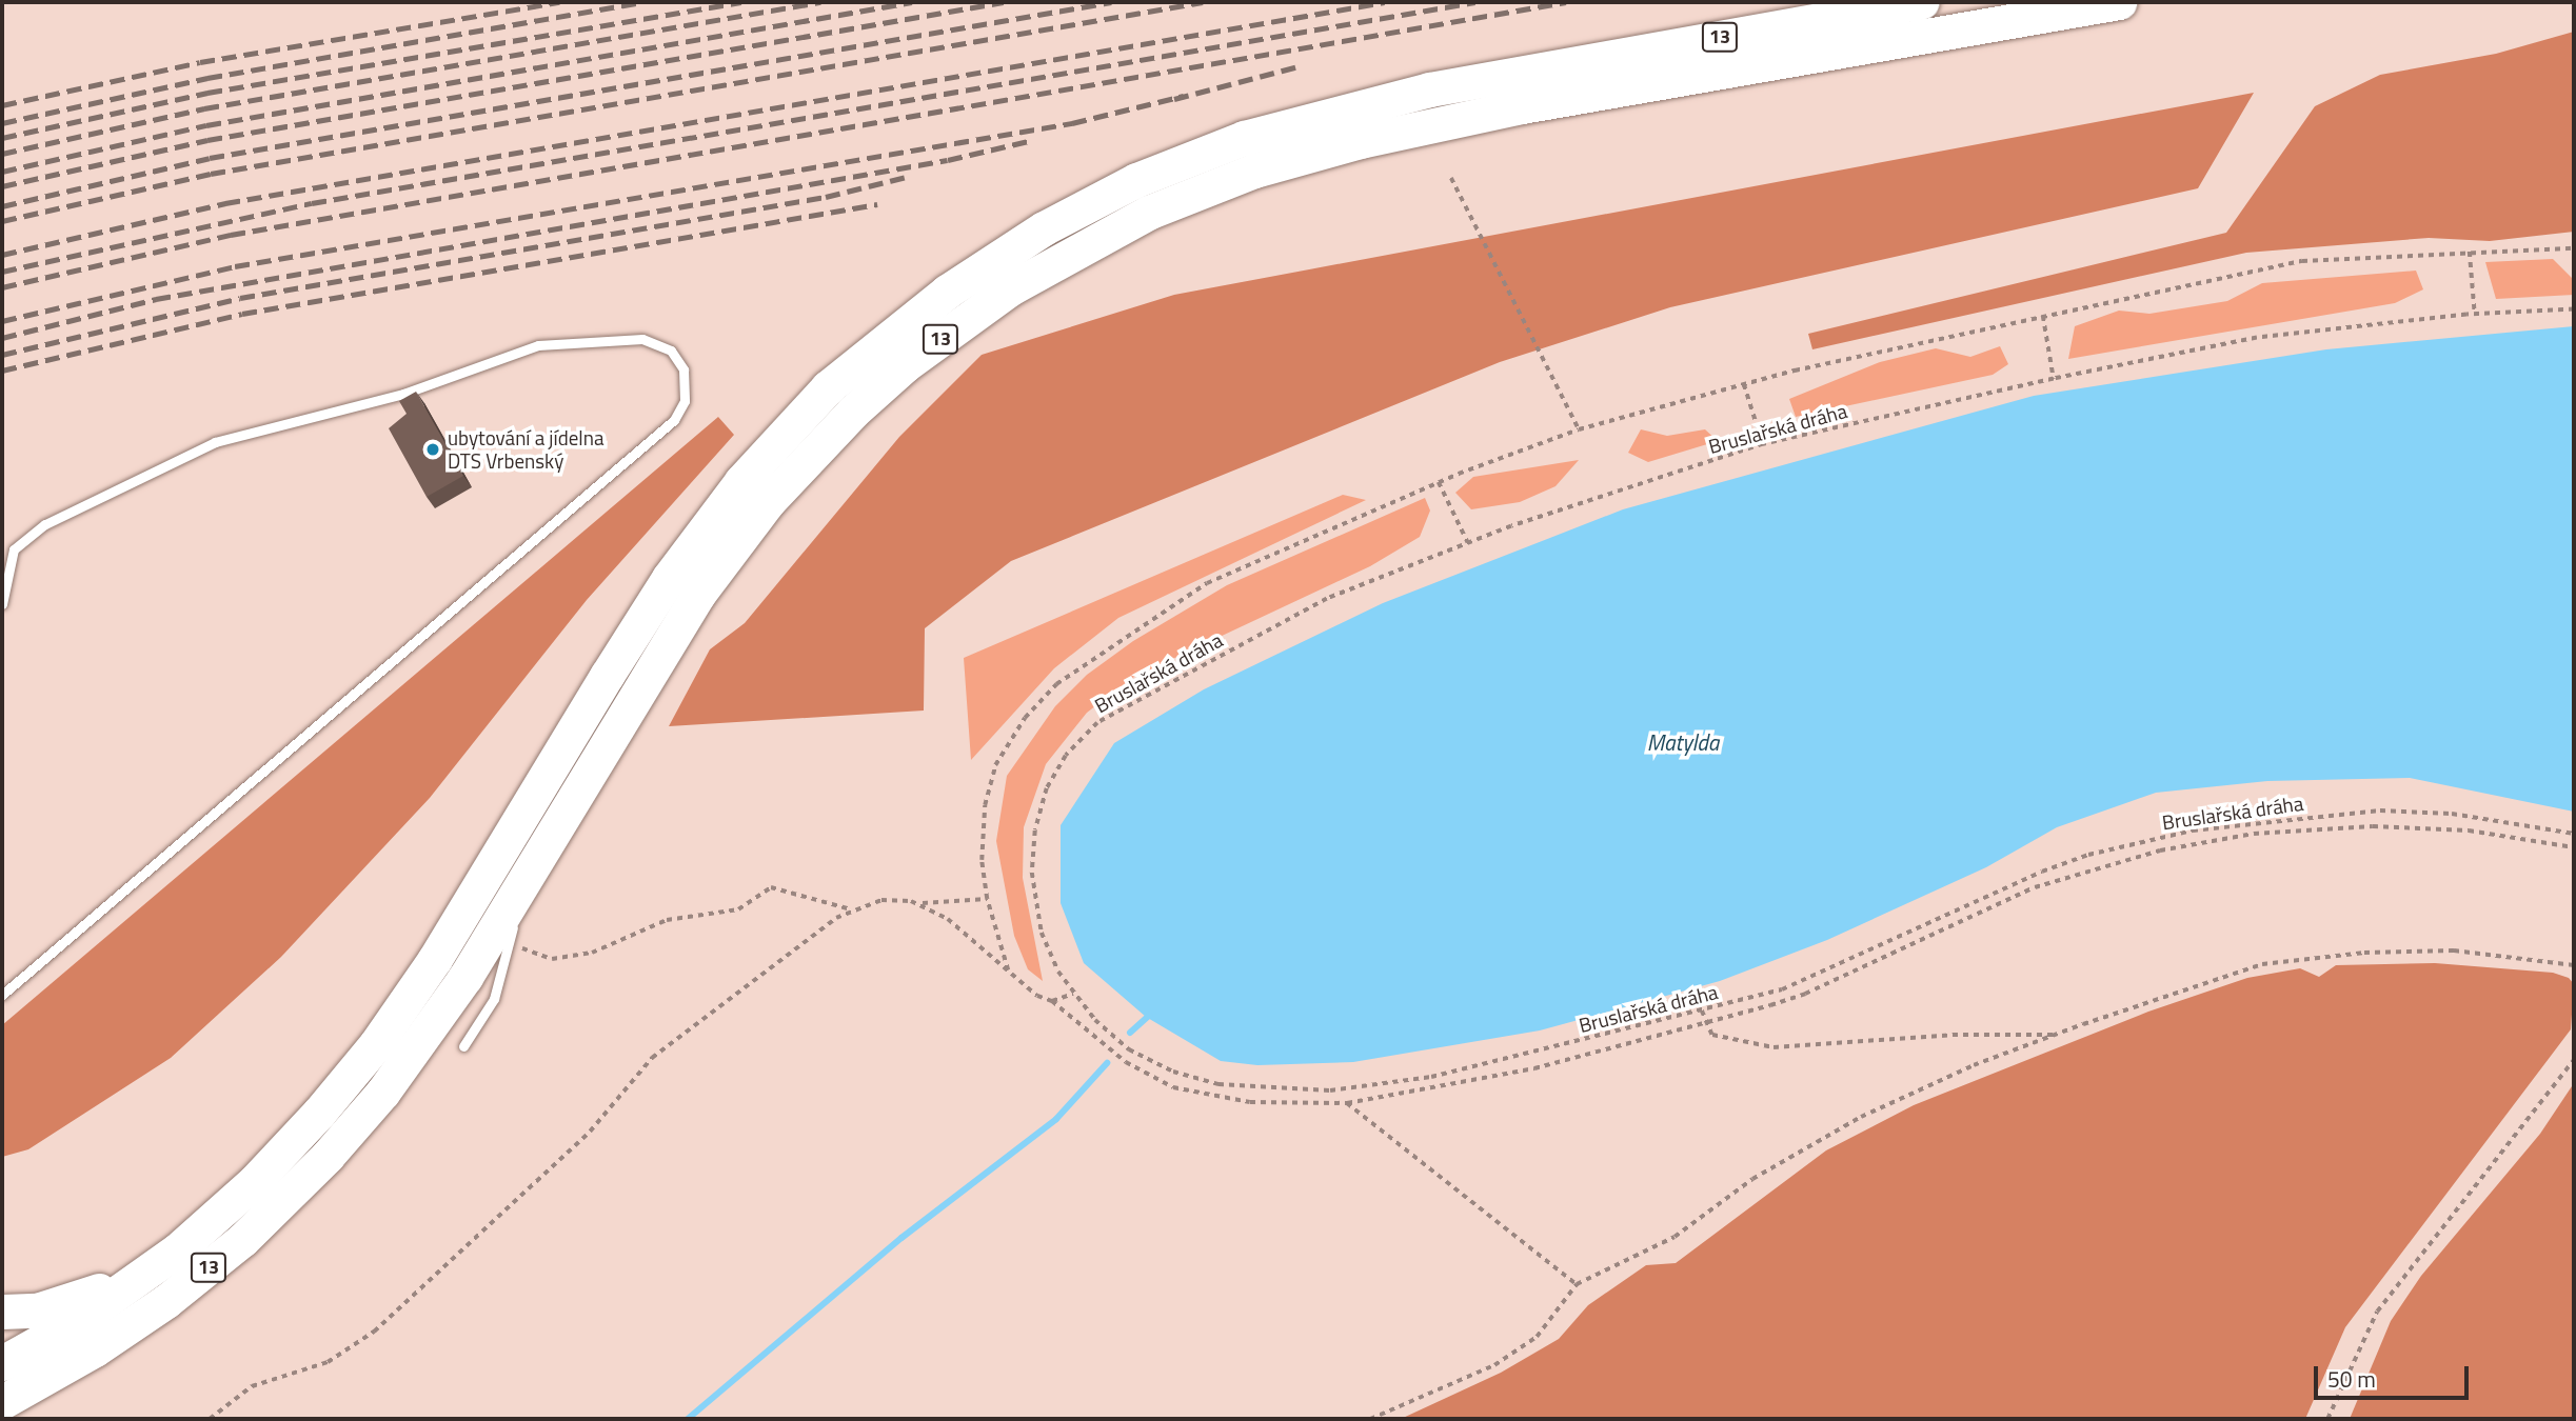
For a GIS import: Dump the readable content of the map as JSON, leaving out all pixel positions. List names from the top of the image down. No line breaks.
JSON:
{"streets":{"highway":["13"],"path":["Bruslařská dráha"]},"water":["Matylda"],"places":["ubytování a jídelna DTS Vrbenský"],"scale_bar":"50 m"}
